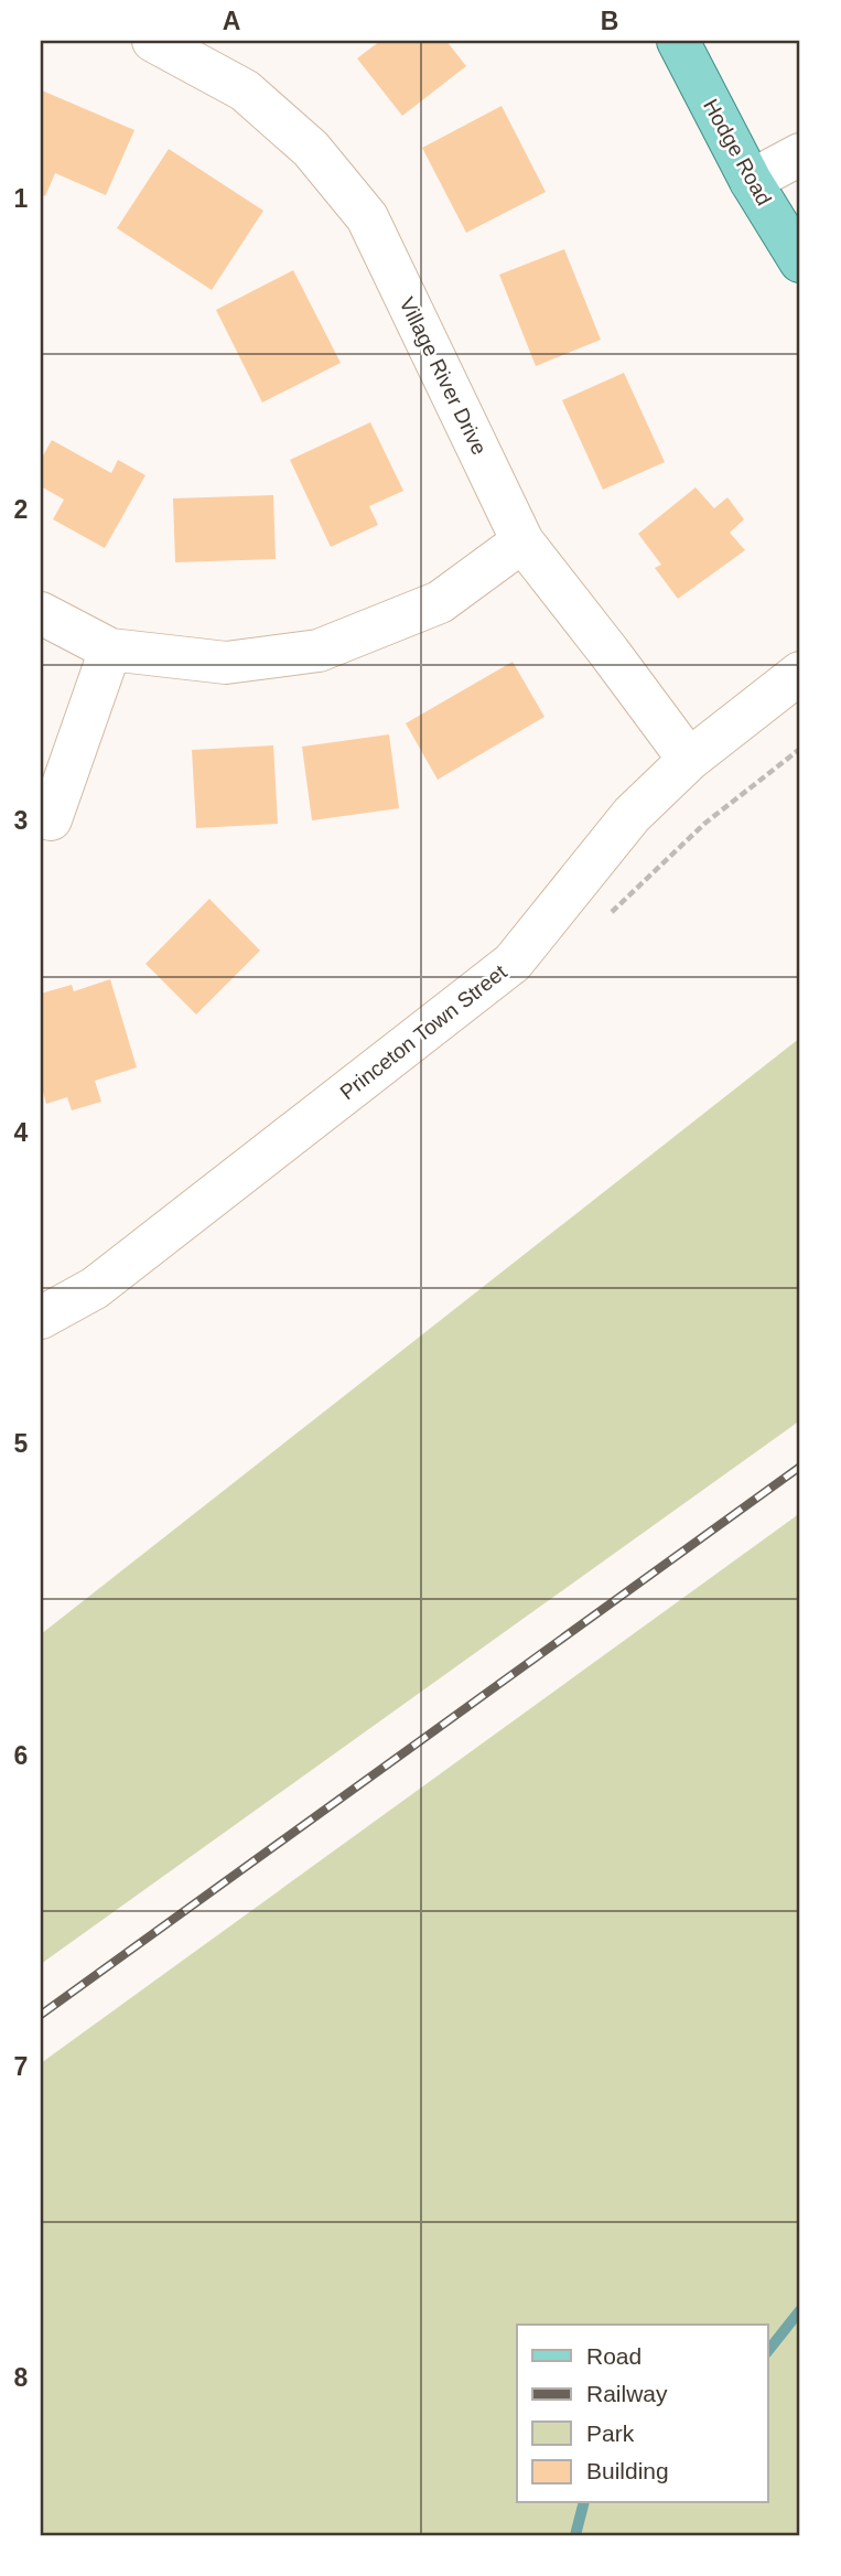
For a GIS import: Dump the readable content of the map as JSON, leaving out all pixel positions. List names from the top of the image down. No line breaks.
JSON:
{"streets":{"main road":["Hodge Road"],"street":["Village River Drive","Princeton Town Street"]},"crossings":[["Village River Drive","Princeton Town Street"]],"legend":["Road","Railway","Park","Building"],"grid":{"columns":["A","B"],"rows":["1","2","3","4","5","6","7","8"]}}
